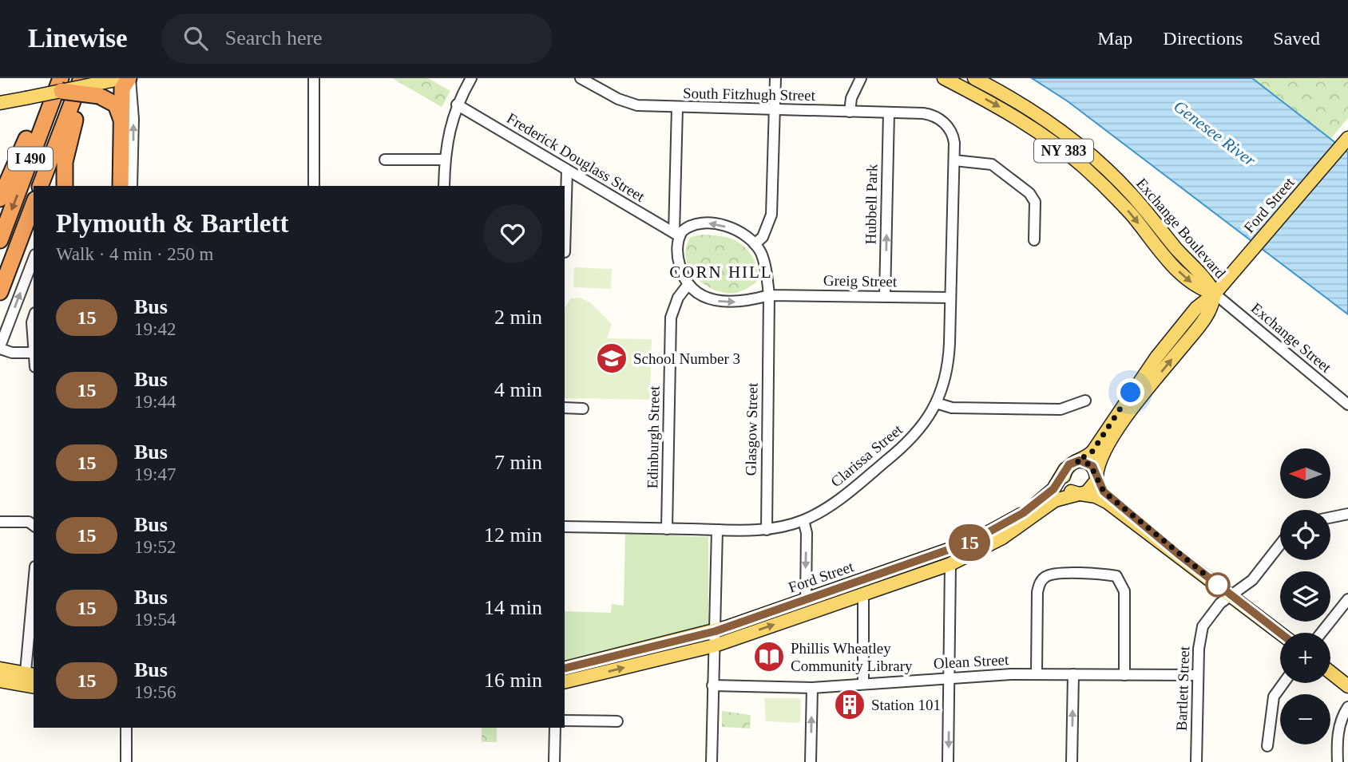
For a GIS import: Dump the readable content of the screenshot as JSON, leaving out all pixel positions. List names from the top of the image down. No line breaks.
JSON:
{"streets":{"highway":["I 490"],"main road":["NY 383","Ford Street","Exchange Boulevard"],"street":["South Fitzhugh Street","Frederick Douglass Street","Hubbell Park","Greig Street","Exchange Street","Glasgow Street","Edinburgh Street","Clarissa Street","Olean Street","Bartlett Street"]},"crossings":[["South Fitzhugh Street","Hubbell Park"],["South Fitzhugh Street","Clarissa Street"],["Frederick Douglass Street","Greig Street"],["Frederick Douglass Street","Glasgow Street"],["Frederick Douglass Street","Edinburgh Street"],["Hubbell Park","Greig Street"],["Hubbell Park","Clarissa Street"],["Ford Street","Exchange Boulevard"],["Ford Street","Exchange Street"],["Exchange Boulevard","Exchange Street"],["Greig Street","Glasgow Street"],["Greig Street","Edinburgh Street"],["Greig Street","Clarissa Street"],["Glasgow Street","Edinburgh Street"],["Glasgow Street","Clarissa Street"],["Edinburgh Street","Clarissa Street"],["Olean Street","Bartlett Street"]],"one_way":["Hubbell Park"],"districts":["CORN HILL"],"water":["Genesee River"],"places":{"school or university":["School Number 3"],"library":["Phillis Wheatley Community Library"],"building":["Station 101"]},"lines":["bus line 15"],"north":"left","page":{"header":"Linewise","search":"Search here","nav":["Map","Directions","Saved"],"on_map":"15","heading":["Plymouth & Bartlett","Walk · 4 min · 250 m"],"list":[{"mark":"15","name":"Bus","note":"19:42","value":"2 min"},{"mark":"15","name":"Bus","note":"19:44","value":"4 min"},{"mark":"15","name":"Bus","note":"19:47","value":"7 min"},{"mark":"15","name":"Bus","note":"19:52","value":"12 min"},{"mark":"15","name":"Bus","note":"19:54","value":"14 min"},{"mark":"15","name":"Bus","note":"19:56","value":"16 min"}],"map_buttons":["+","−"]}}
